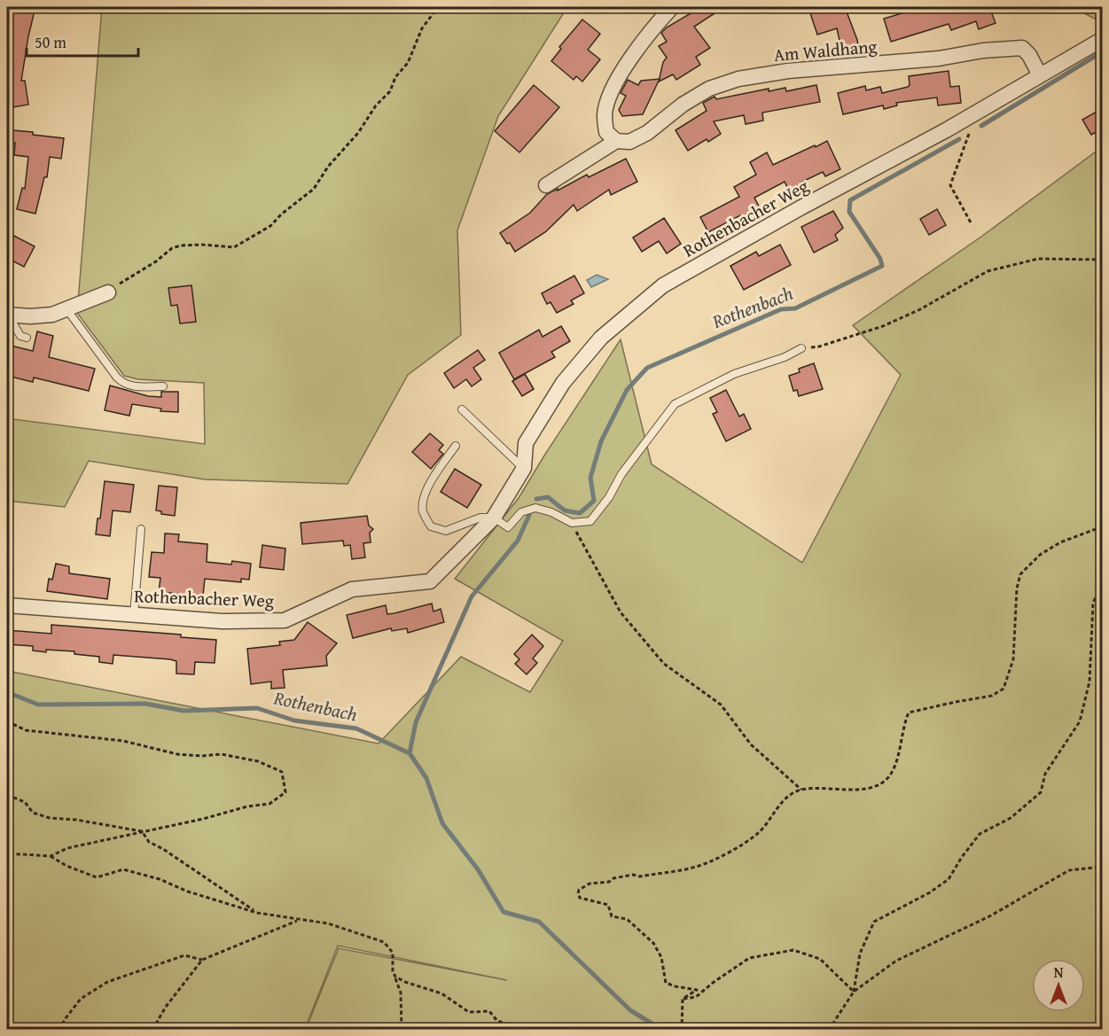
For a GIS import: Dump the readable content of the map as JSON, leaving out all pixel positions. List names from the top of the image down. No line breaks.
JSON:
{"streets":{"street":["Am Waldhang","Rothenbacher Weg"]},"crossings":[["Am Waldhang","Rothenbacher Weg"]],"water":["Rothenbach"],"scale_bar":"50 m","north":"top"}
